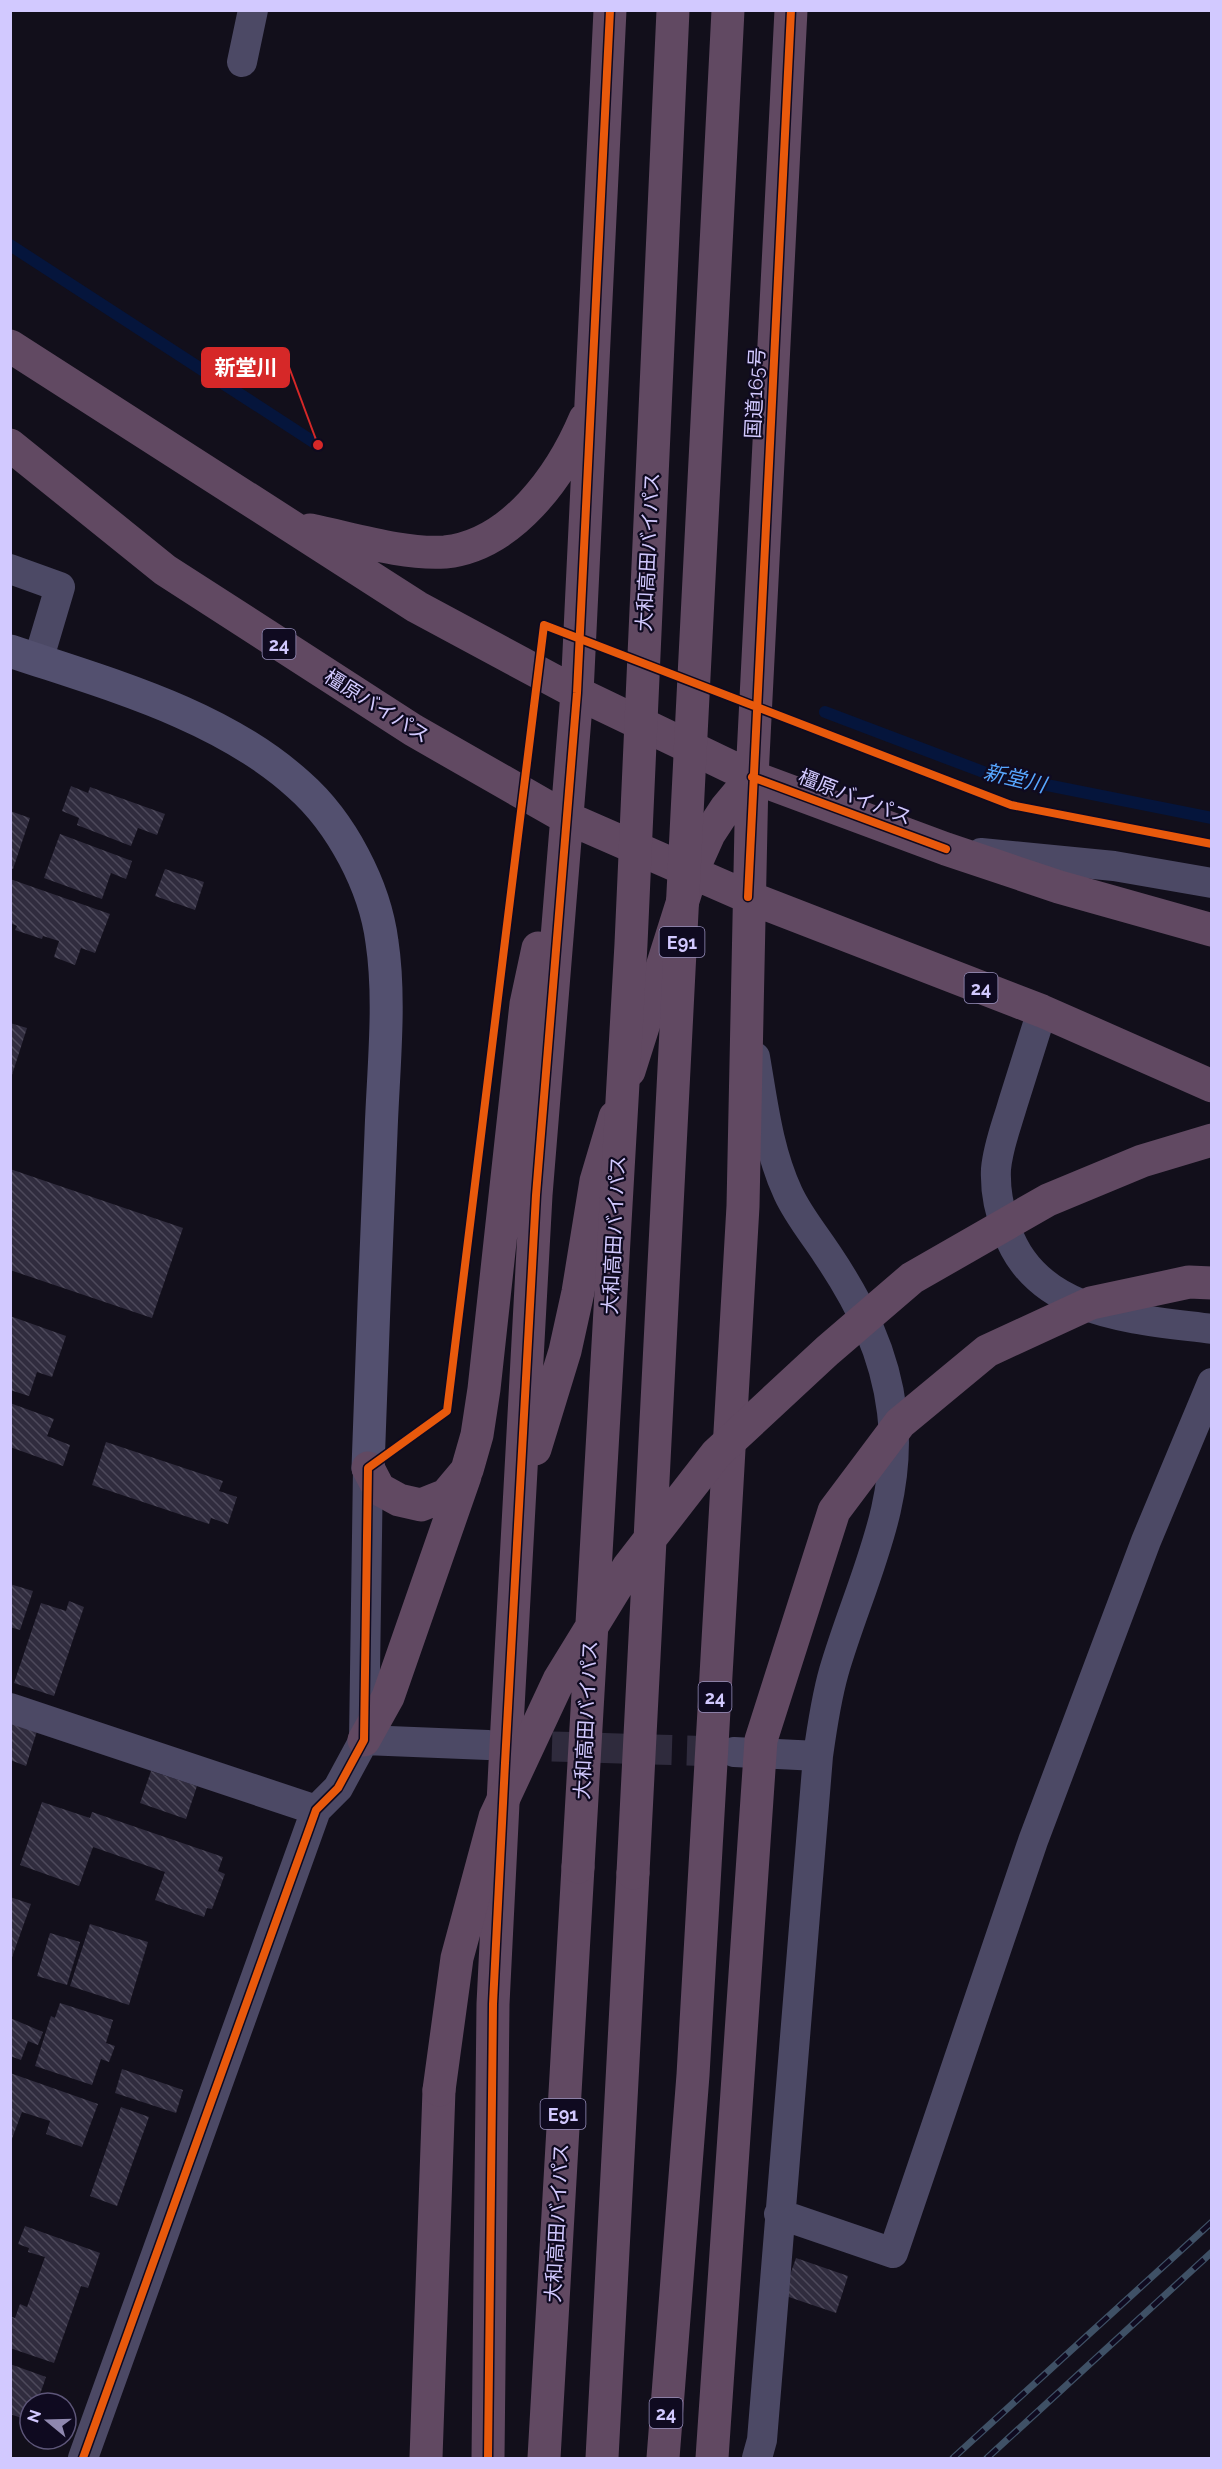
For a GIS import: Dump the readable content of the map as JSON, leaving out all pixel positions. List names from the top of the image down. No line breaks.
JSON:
{"streets":{"highway":["国道165号","大和高田バイパス","24","橿原バイパス","E91"]},"crossings":[["国道165号","24"],["国道165号","橿原バイパス"],["24","橿原バイパス"]],"water":["新堂川"],"places":["新堂川"],"north":"left"}
